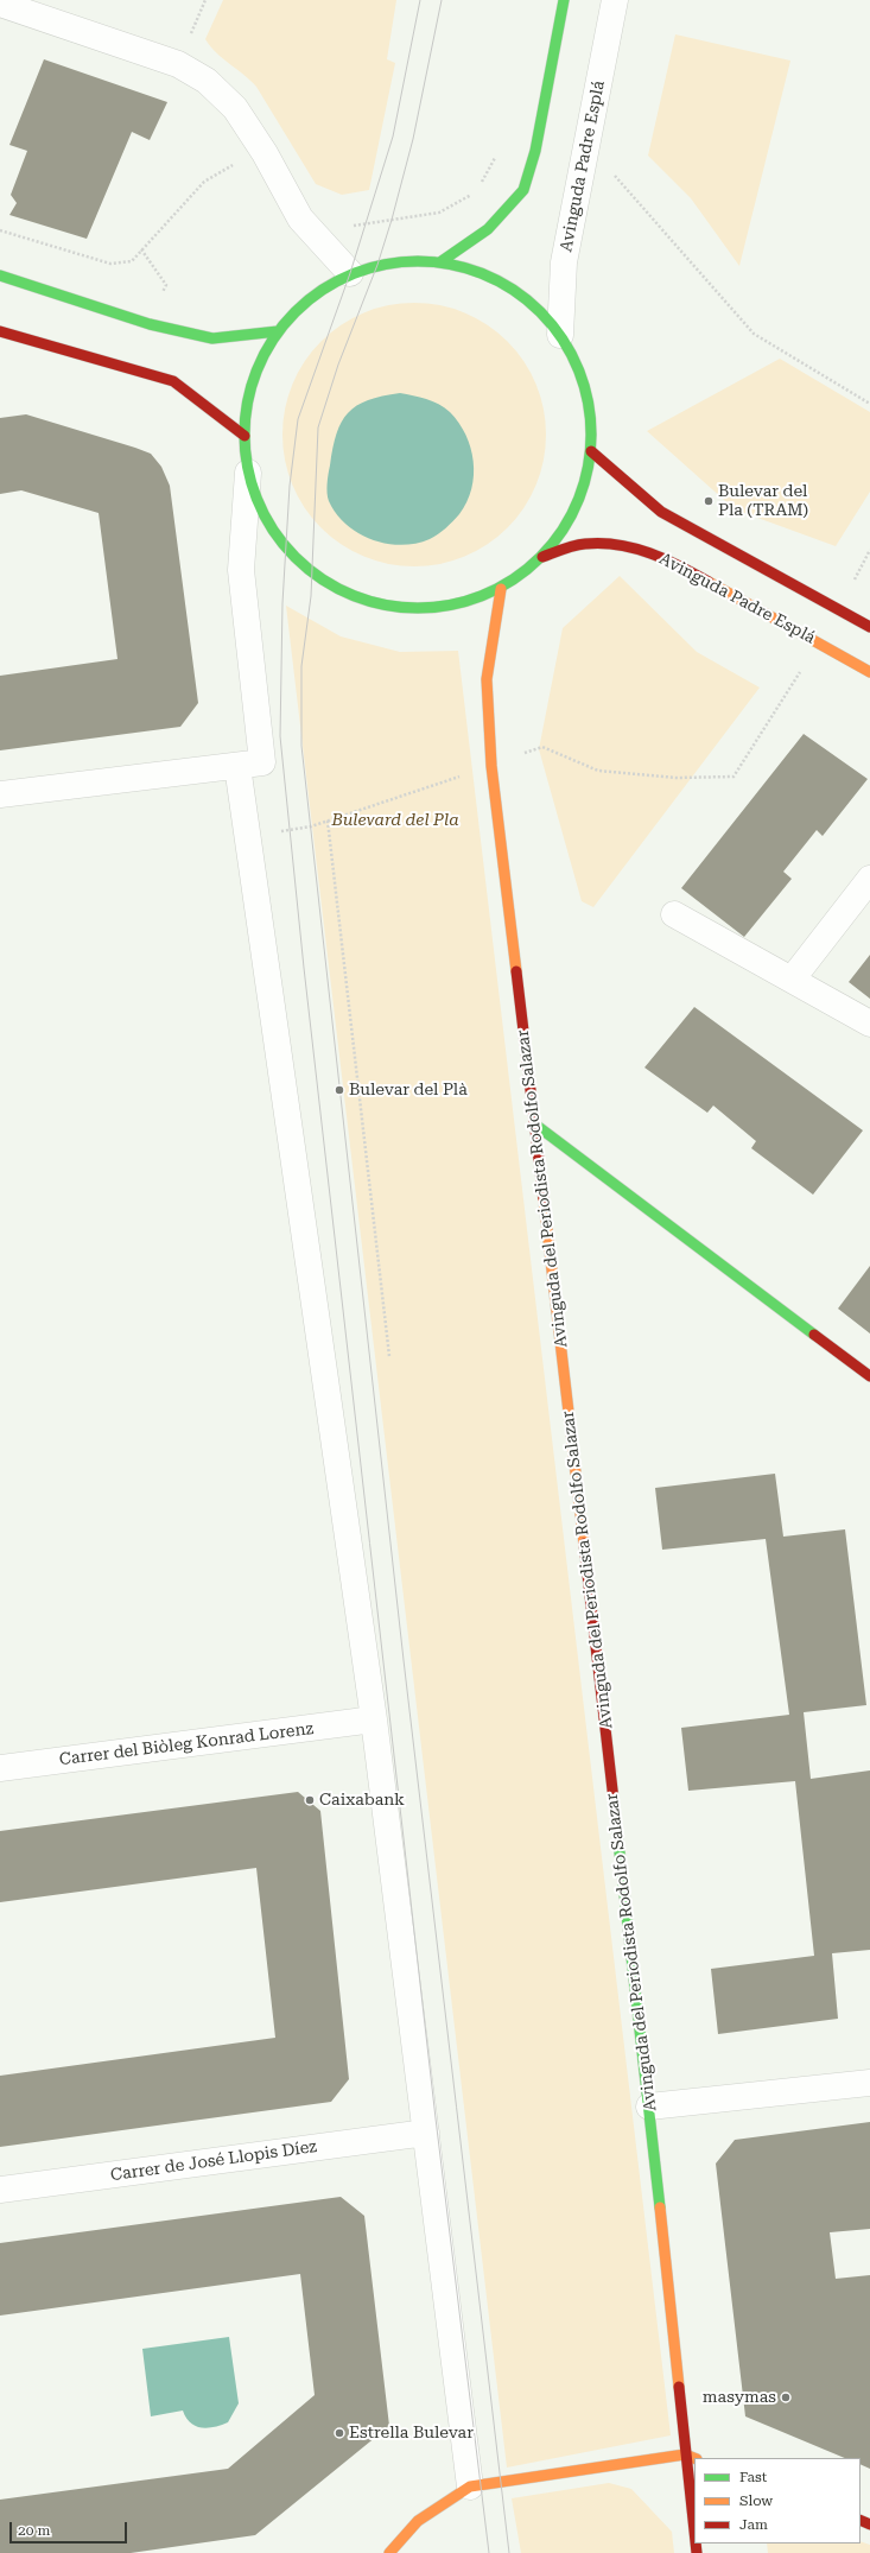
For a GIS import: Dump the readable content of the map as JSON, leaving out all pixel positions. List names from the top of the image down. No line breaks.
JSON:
{"streets":{"street":["Avinguda Padre Esplá","Avinguda del Periodista Rodolfo Salazar","Carrer del Biòleg Konrad Lorenz","Carrer de José Llopis Díez"]},"parks":["Bulevard del Pla"],"places":["Bulevar del Pla (TRAM)","Bulevar del Plà","Caixabank","masymas","Estrella Bulevar"],"legend":["Fast","Slow","Jam"],"scale_bar":"20 m"}
